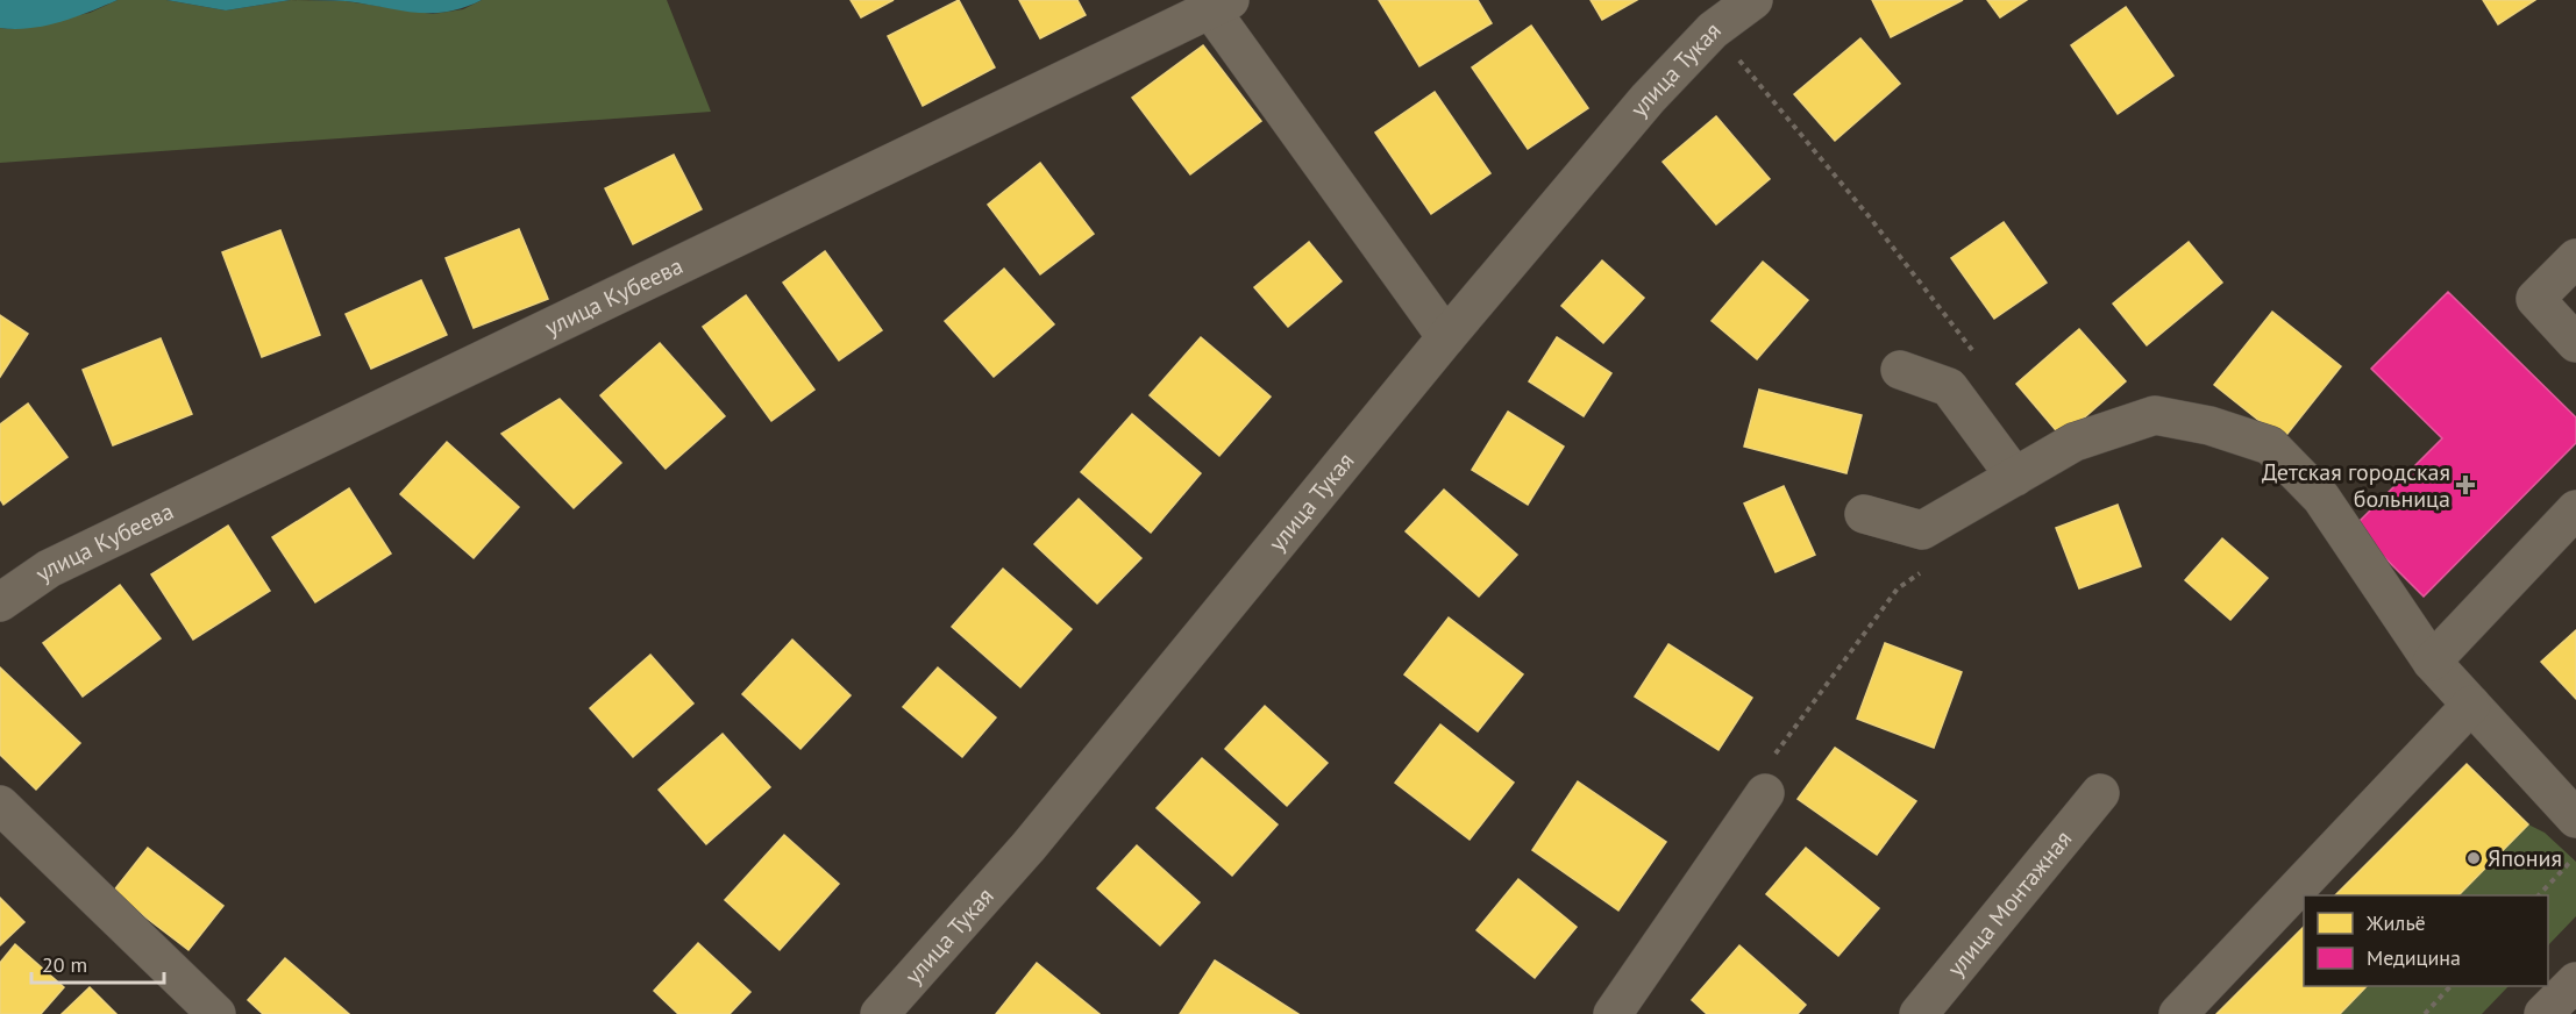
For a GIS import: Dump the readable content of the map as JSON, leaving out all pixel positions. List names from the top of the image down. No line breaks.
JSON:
{"streets":{"street":["улица Тукая","улица Кубеева","улица Монтажная"]},"places":{"health":["Детская городская больница"],"other":["Япония"]},"legend":["Жильё","Медицина"],"scale_bar":"20 m"}
